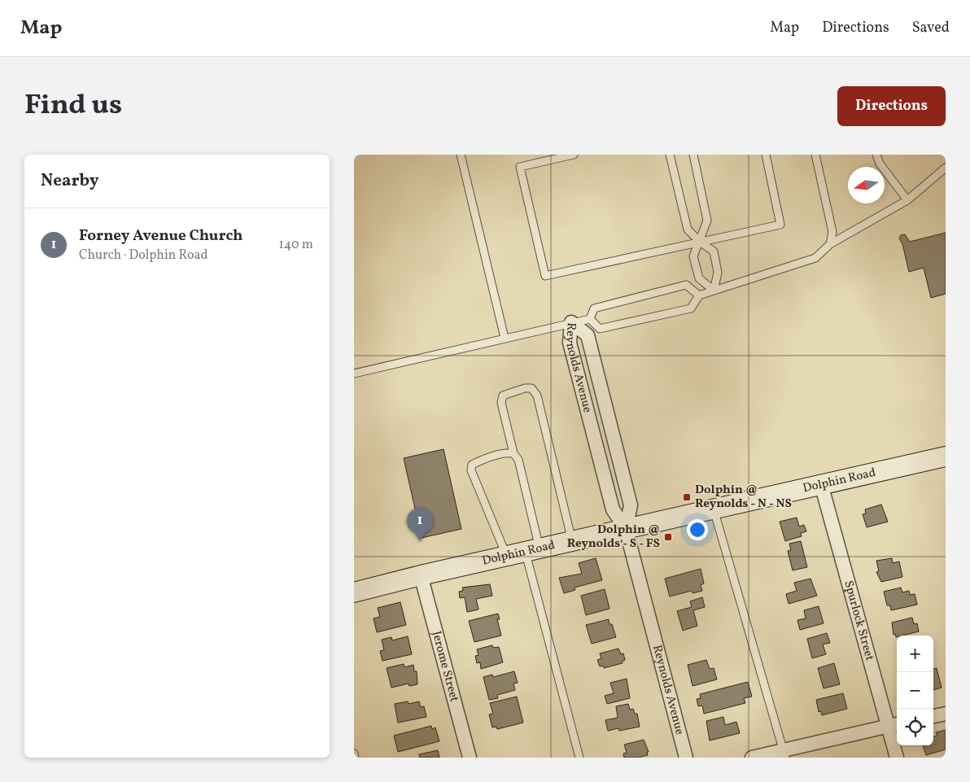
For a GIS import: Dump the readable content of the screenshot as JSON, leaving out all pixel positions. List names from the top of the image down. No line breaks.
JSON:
{"streets":{"main road":["Dolphin Road"],"street":["Reynolds Avenue","Spurlock Street","Jerome Street"]},"crossings":[["Reynolds Avenue","Dolphin Road"],["Dolphin Road","Spurlock Street"],["Dolphin Road","Jerome Street"]],"places":{"transit":["Dolphin @ Reynolds - N - NS","Dolphin @ Reynolds - S - FS"]},"north":"left","page":{"header":"Map","nav":["Map","Directions","Saved"],"title":"Find us","buttons":"Directions","heading":"Nearby","list":[{"mark":"1","name":"Forney Avenue Church","note":"Church · Dolphin Road","value":"140 m"}],"pins":"1","map_buttons":["+","−"]}}
